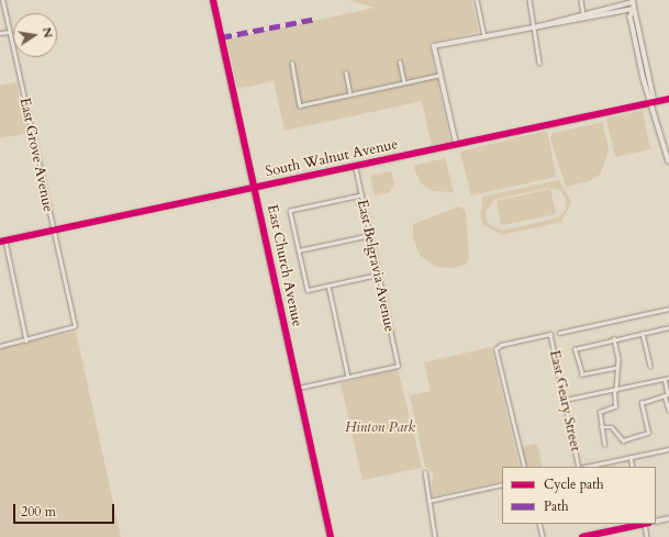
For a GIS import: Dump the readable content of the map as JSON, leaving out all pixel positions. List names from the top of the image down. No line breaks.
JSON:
{"streets":{"street":["East Grove Avenue","South Walnut Avenue","East Church Avenue","East Belgravia Avenue","East Geary Street"]},"crossings":[["East Grove Avenue","South Walnut Avenue"],["South Walnut Avenue","East Church Avenue"],["South Walnut Avenue","East Belgravia Avenue"]],"parks":["Hinton Park"],"legend":["Cycle path","Path"],"scale_bar":"200 m","north":"right"}
